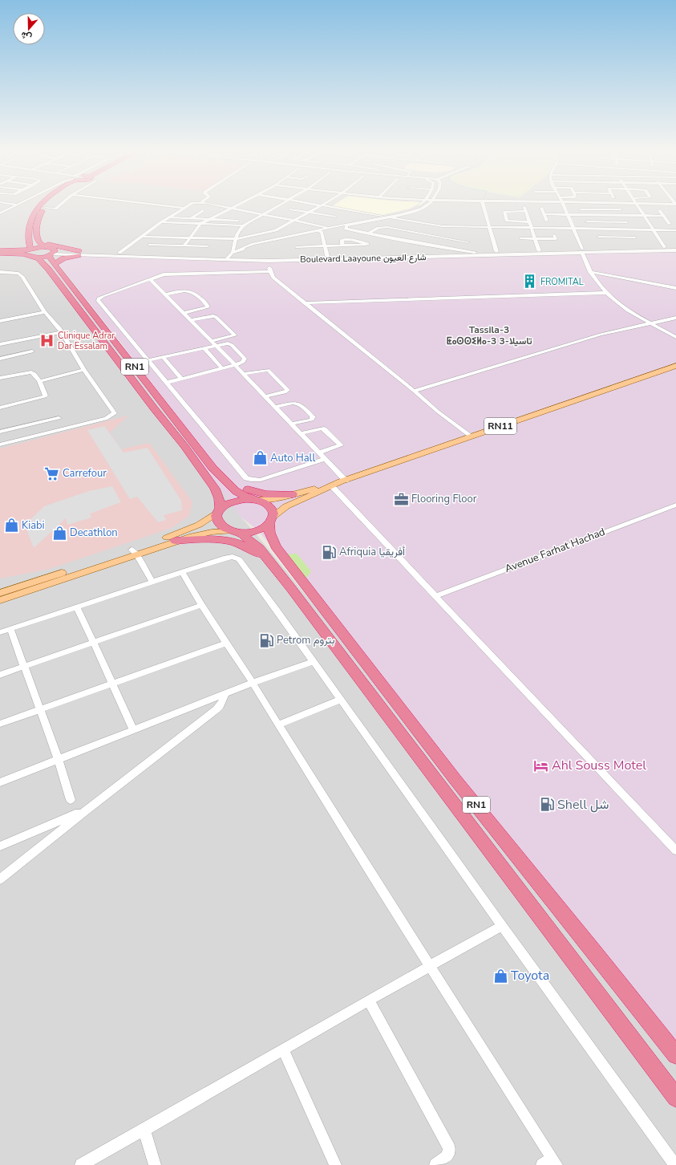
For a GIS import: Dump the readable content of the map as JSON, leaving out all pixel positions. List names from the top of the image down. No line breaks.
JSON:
{"streets":{"highway":["RN1"],"main road":["RN11"],"street":["Boulevard Laayoune شارع العيون","Avenue Farhat Hachad"]},"crossings":[["Boulevard Laayoune شارع العيون","RN1"],["RN1","RN11"]],"districts":["Tassila-3 ⵟⴰⵙⵙⵉⵍⴰ-3 3-تاسيلا"],"places":{"building":["FROMITAL"],"hospital":["Clinique Adrar Dar Essalam"],"shop":["Auto Hall","Kiabi","Decathlon","Toyota"],"supermarket":["Carrefour"],"office":["Flooring Floor"],"fuel station":["Afriquia أفريقيا","Petrom بتروم","Shell شل"],"hotel":["Ahl Souss Motel"]},"north":"bottom"}
